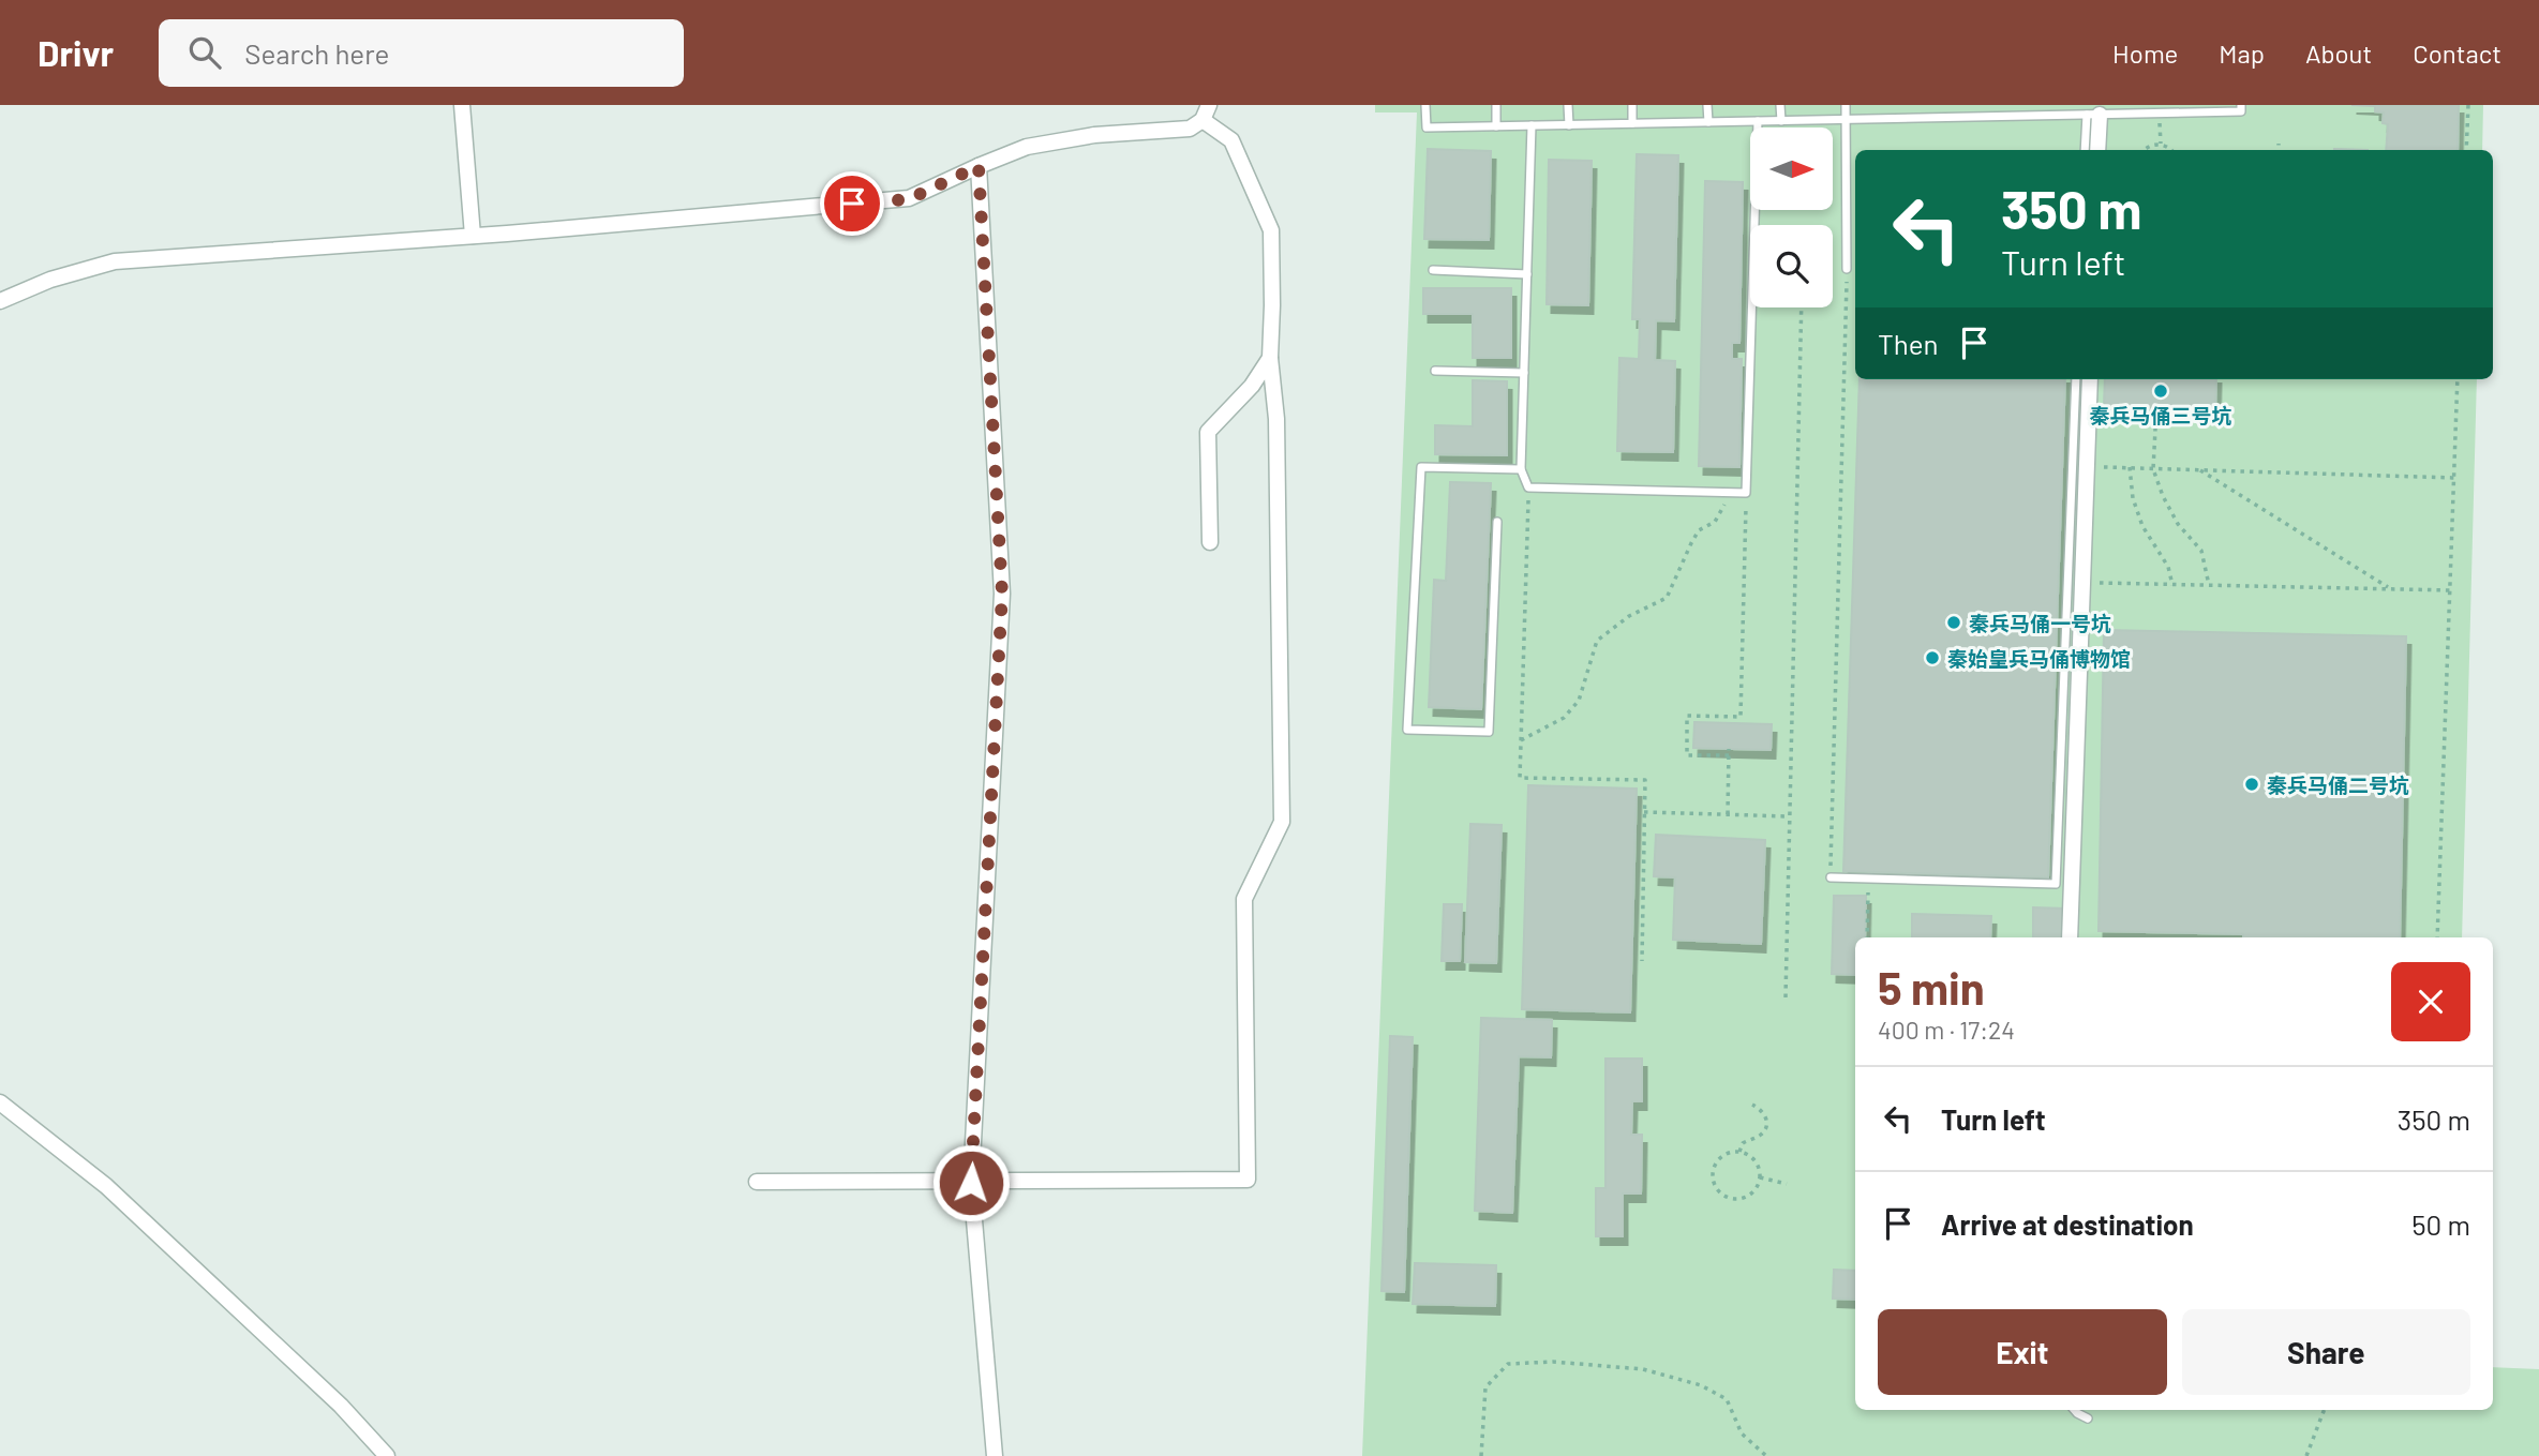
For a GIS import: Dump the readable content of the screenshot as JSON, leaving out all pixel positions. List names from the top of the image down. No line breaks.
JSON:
{"places":["秦兵马俑三号坑","秦兵马俑一号坑","秦始皇兵马俑博物馆","秦兵马俑二号坑"],"north":"right","page":{"header":"Drivr","search":"Search here","nav":["Home","Map","About","Contact"],"turn":["350 m","Turn left"],"then":"Then","heading":["5 min","400 m · 17:24"],"list":[{"name":"Turn left","value":"350 m"},{"name":"Arrive at destination","value":"50 m"}],"buttons":["Exit","Share"]}}
